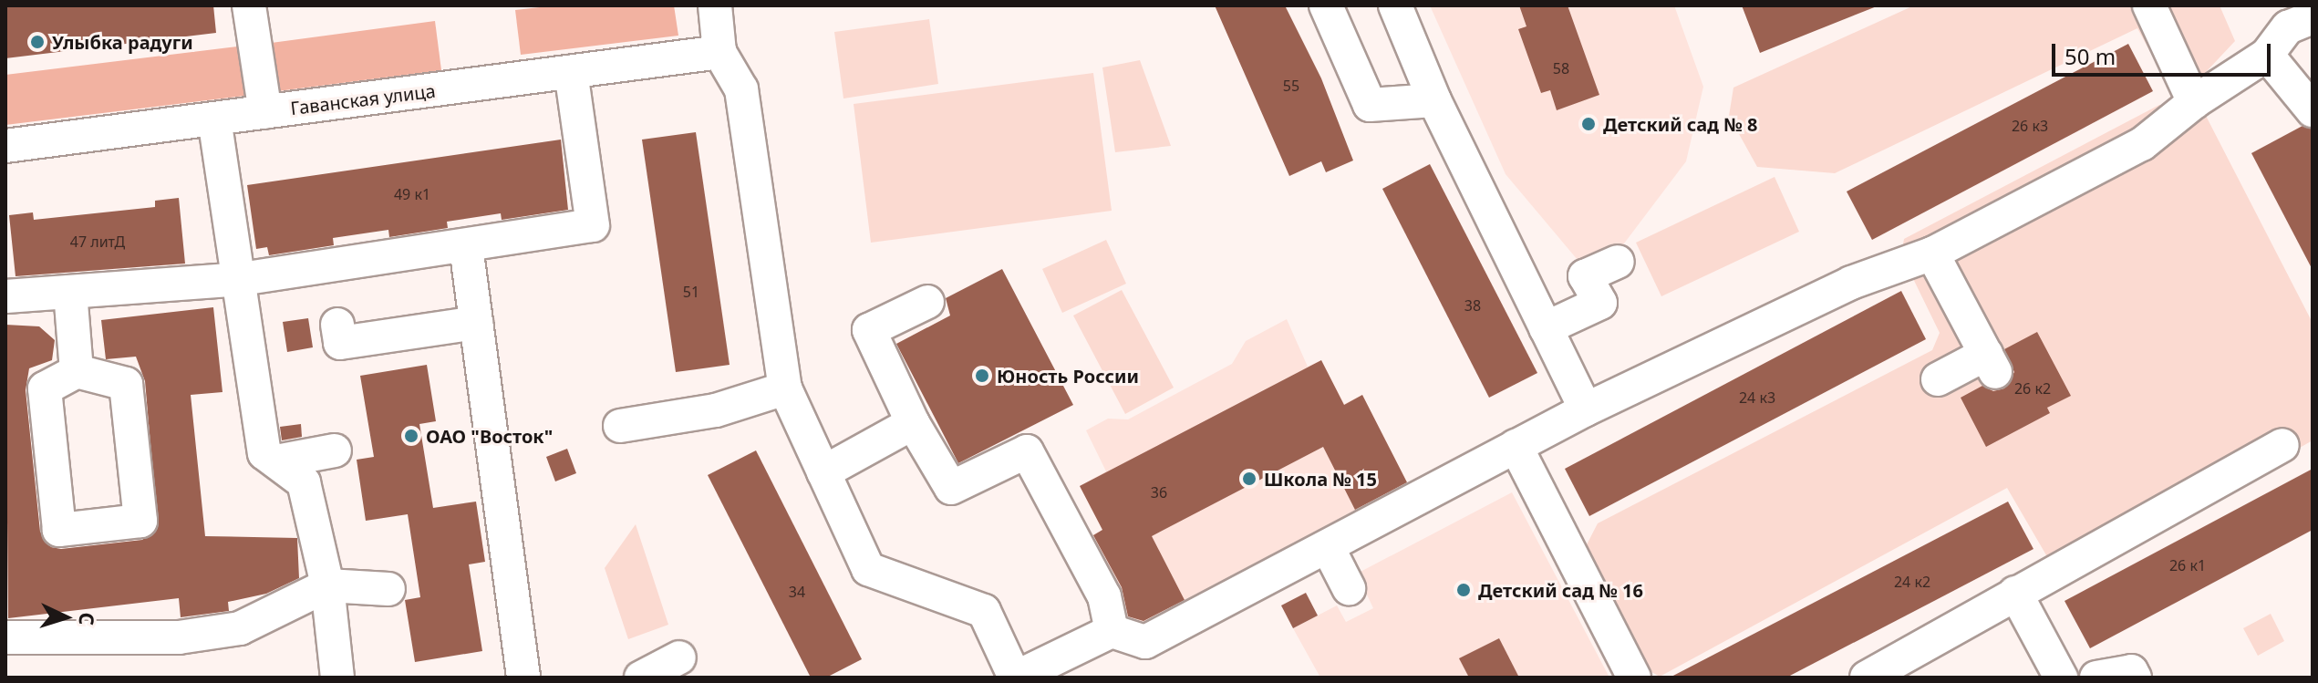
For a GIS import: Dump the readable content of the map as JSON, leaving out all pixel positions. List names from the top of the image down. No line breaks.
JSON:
{"streets":{"street":["Гаванская улица"]},"places":["Улыбка радуги","Детский сад № 8","Юность России","ОАО \"Восток\"","Школа № 15","Детский сад № 16"],"house_numbers":["58","55","26 к3","49 к1","47 литД","51","38","26 к2","24 к3","36","26 к1","24 к2","34"],"scale_bar":"50 m","north":"right"}
